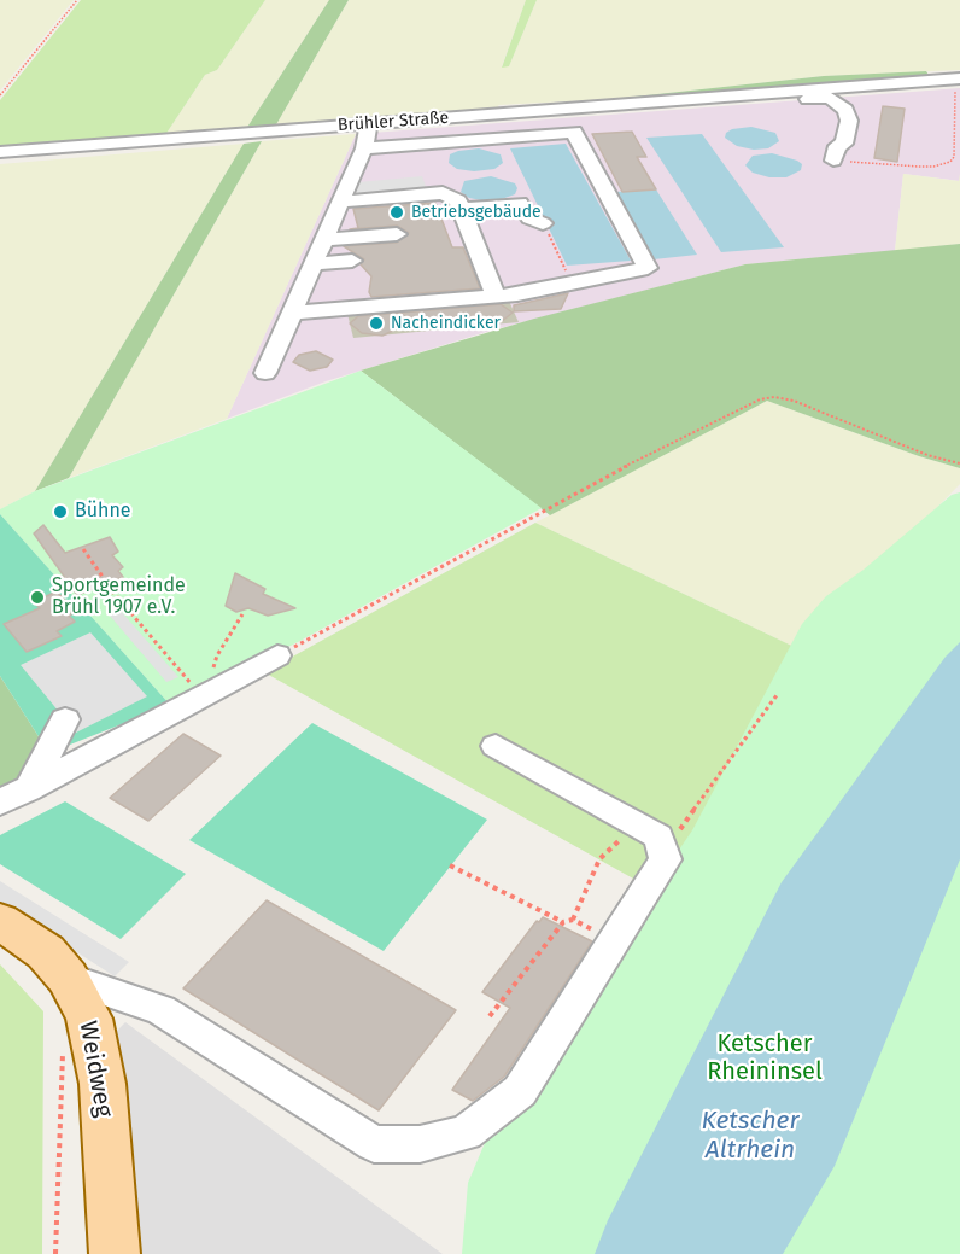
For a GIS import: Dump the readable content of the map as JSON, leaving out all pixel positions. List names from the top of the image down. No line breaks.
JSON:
{"streets":{"main road":["Weidweg"],"street":["Brühler Straße"]},"water":["Ketscher Altrhein"],"parks":["Ketscher Rheininsel"],"places":["Betriebsgebäude","Nacheindicker","Bühne","Sportgemeinde Brühl 1907 e.V."]}
